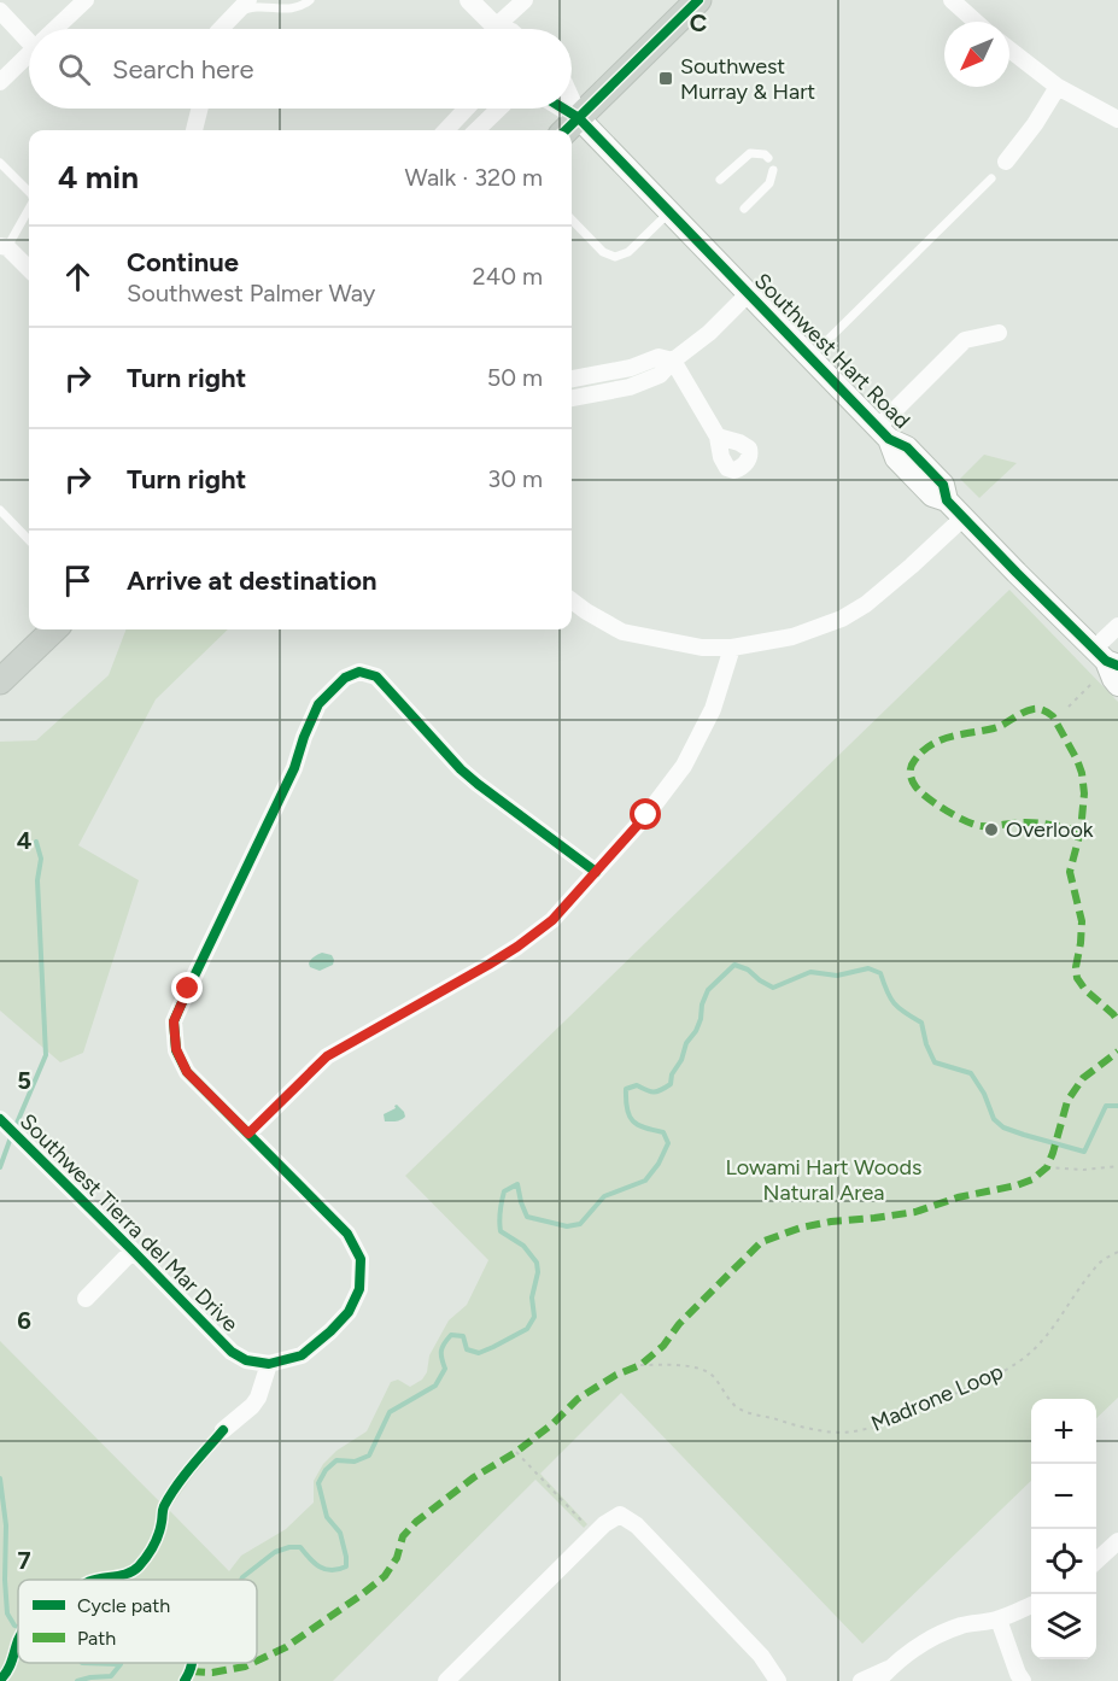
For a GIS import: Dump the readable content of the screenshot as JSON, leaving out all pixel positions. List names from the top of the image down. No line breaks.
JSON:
{"streets":{"main road":["Southwest Hart Road"],"street":["Southwest Tierra del Mar Drive"],"path":["Madrone Loop"]},"parks":["Lowami Hart Woods Natural Area"],"places":{"transit":["Southwest Murray & Hart"],"other":["Overlook"]},"legend":["Cycle path","Path"],"north":"bottom left","page":{"search":"Search here","heading":["4 min","Walk · 320 m"],"list":[["Continue","Southwest Palmer Way","240 m"],["Turn right","50 m"],["Turn right","30 m"],"Arrive at destination"],"map_buttons":["+","−"]},"grid":{"columns":["C"],"rows":["4","5","6","7"]}}
